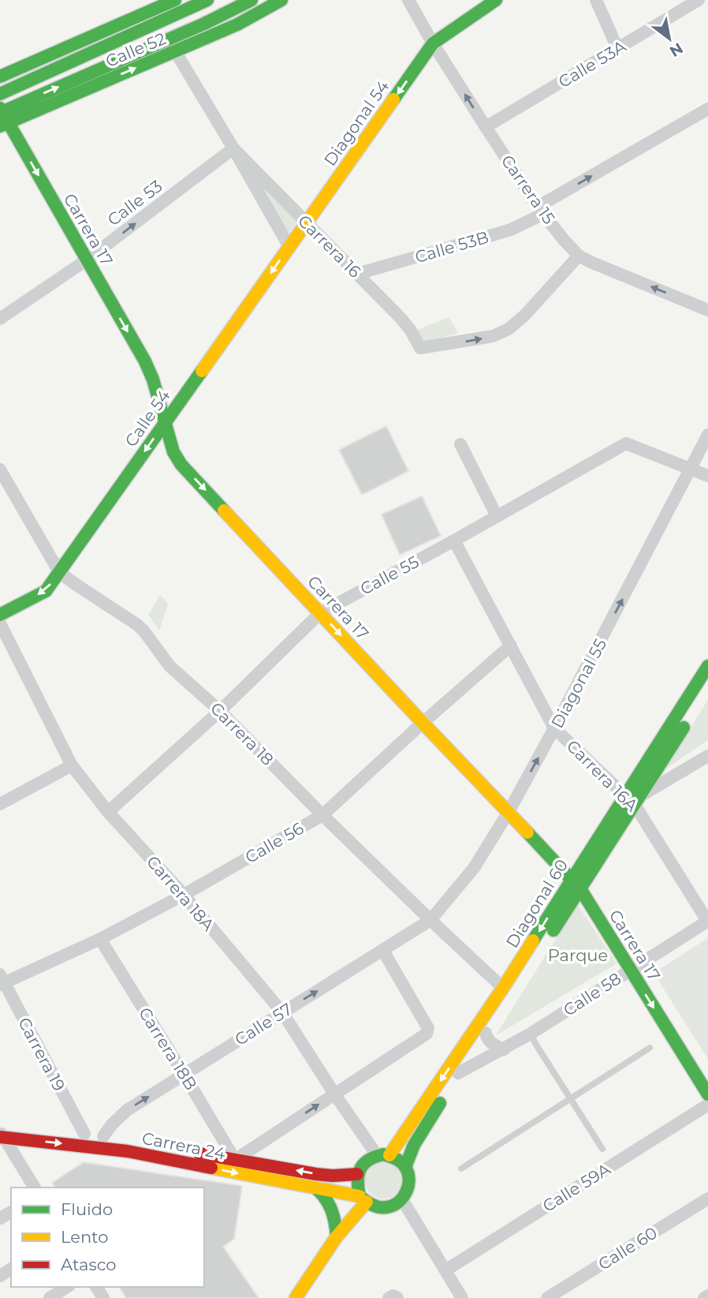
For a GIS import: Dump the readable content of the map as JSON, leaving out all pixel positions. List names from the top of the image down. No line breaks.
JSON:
{"streets":{"street":["Calle 52","Calle 53A","Diagonal 54","Carrera 15","Calle 53","Carrera 17","Carrera 16","Calle 53B","Calle 54","Calle 55","Diagonal 55","Carrera 18","Carrera 16A","Calle 56","Carrera 18A","Diagonal 60","Calle 58","Calle 57","Carrera 18B","Carrera 19","Carrera 24","Calle 59A","Calle 60"]},"crossings":[["Calle 52","Carrera 17"],["Calle 52","Carrera 16"],["Calle 53A","Carrera 15"],["Diagonal 54","Carrera 15"],["Diagonal 54","Carrera 16"],["Diagonal 54","Calle 54"],["Carrera 15","Carrera 16"],["Carrera 15","Calle 53B"],["Calle 53","Carrera 17"],["Calle 53","Carrera 16"],["Carrera 17","Calle 54"],["Carrera 17","Calle 55"],["Carrera 17","Diagonal 55"],["Carrera 17","Calle 56"],["Carrera 17","Diagonal 60"],["Carrera 17","Calle 58"],["Carrera 16","Calle 53B"],["Carrera 16","Calle 54"],["Calle 54","Carrera 18"],["Calle 55","Diagonal 55"],["Calle 55","Carrera 18"],["Calle 55","Carrera 16A"],["Calle 55","Carrera 18A"],["Diagonal 55","Carrera 18"],["Diagonal 55","Carrera 16A"],["Diagonal 55","Calle 57"],["Carrera 18","Calle 56"],["Carrera 18","Diagonal 60"],["Carrera 18","Calle 57"],["Carrera 16A","Calle 56"],["Carrera 16A","Diagonal 60"],["Carrera 16A","Calle 58"],["Calle 56","Carrera 18A"],["Calle 56","Carrera 18B"],["Calle 56","Carrera 19"],["Carrera 18A","Diagonal 60"],["Carrera 18A","Calle 57"],["Carrera 18A","Carrera 24"],["Diagonal 60","Calle 58"],["Diagonal 60","Carrera 24"],["Calle 57","Carrera 18B"],["Calle 57","Carrera 24"],["Carrera 18B","Carrera 24"],["Carrera 19","Carrera 24"]],"one_way":["Diagonal 54","Carrera 15","Calle 53","Carrera 17","Calle 53B","Calle 54","Diagonal 55","Calle 57"],"parks":["Parque"],"legend":["Fluido","Lento","Atasco"],"north":"bottom right"}
